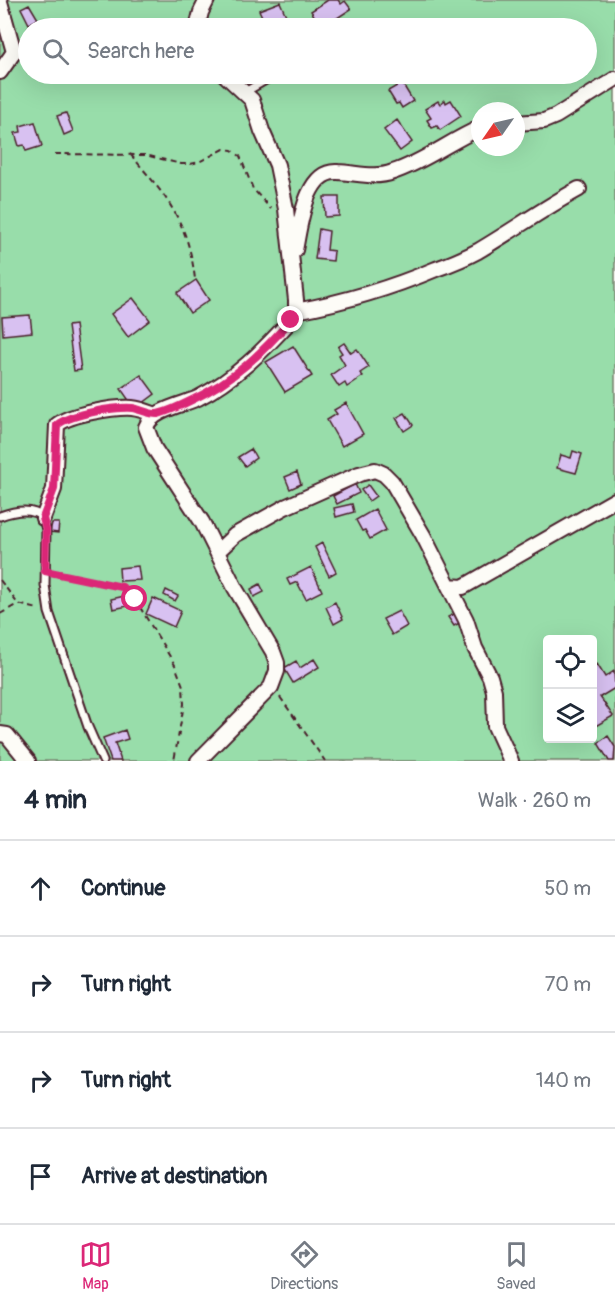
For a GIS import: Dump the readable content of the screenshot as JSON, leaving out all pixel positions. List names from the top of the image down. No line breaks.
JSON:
{"north":"bottom left","page":{"search":"Search here","heading":["4 min","Walk · 260 m"],"list":[["Continue","50 m"],["Turn right","70 m"],["Turn right","140 m"],"Arrive at destination"],"nav":["Map","Directions","Saved"]}}
